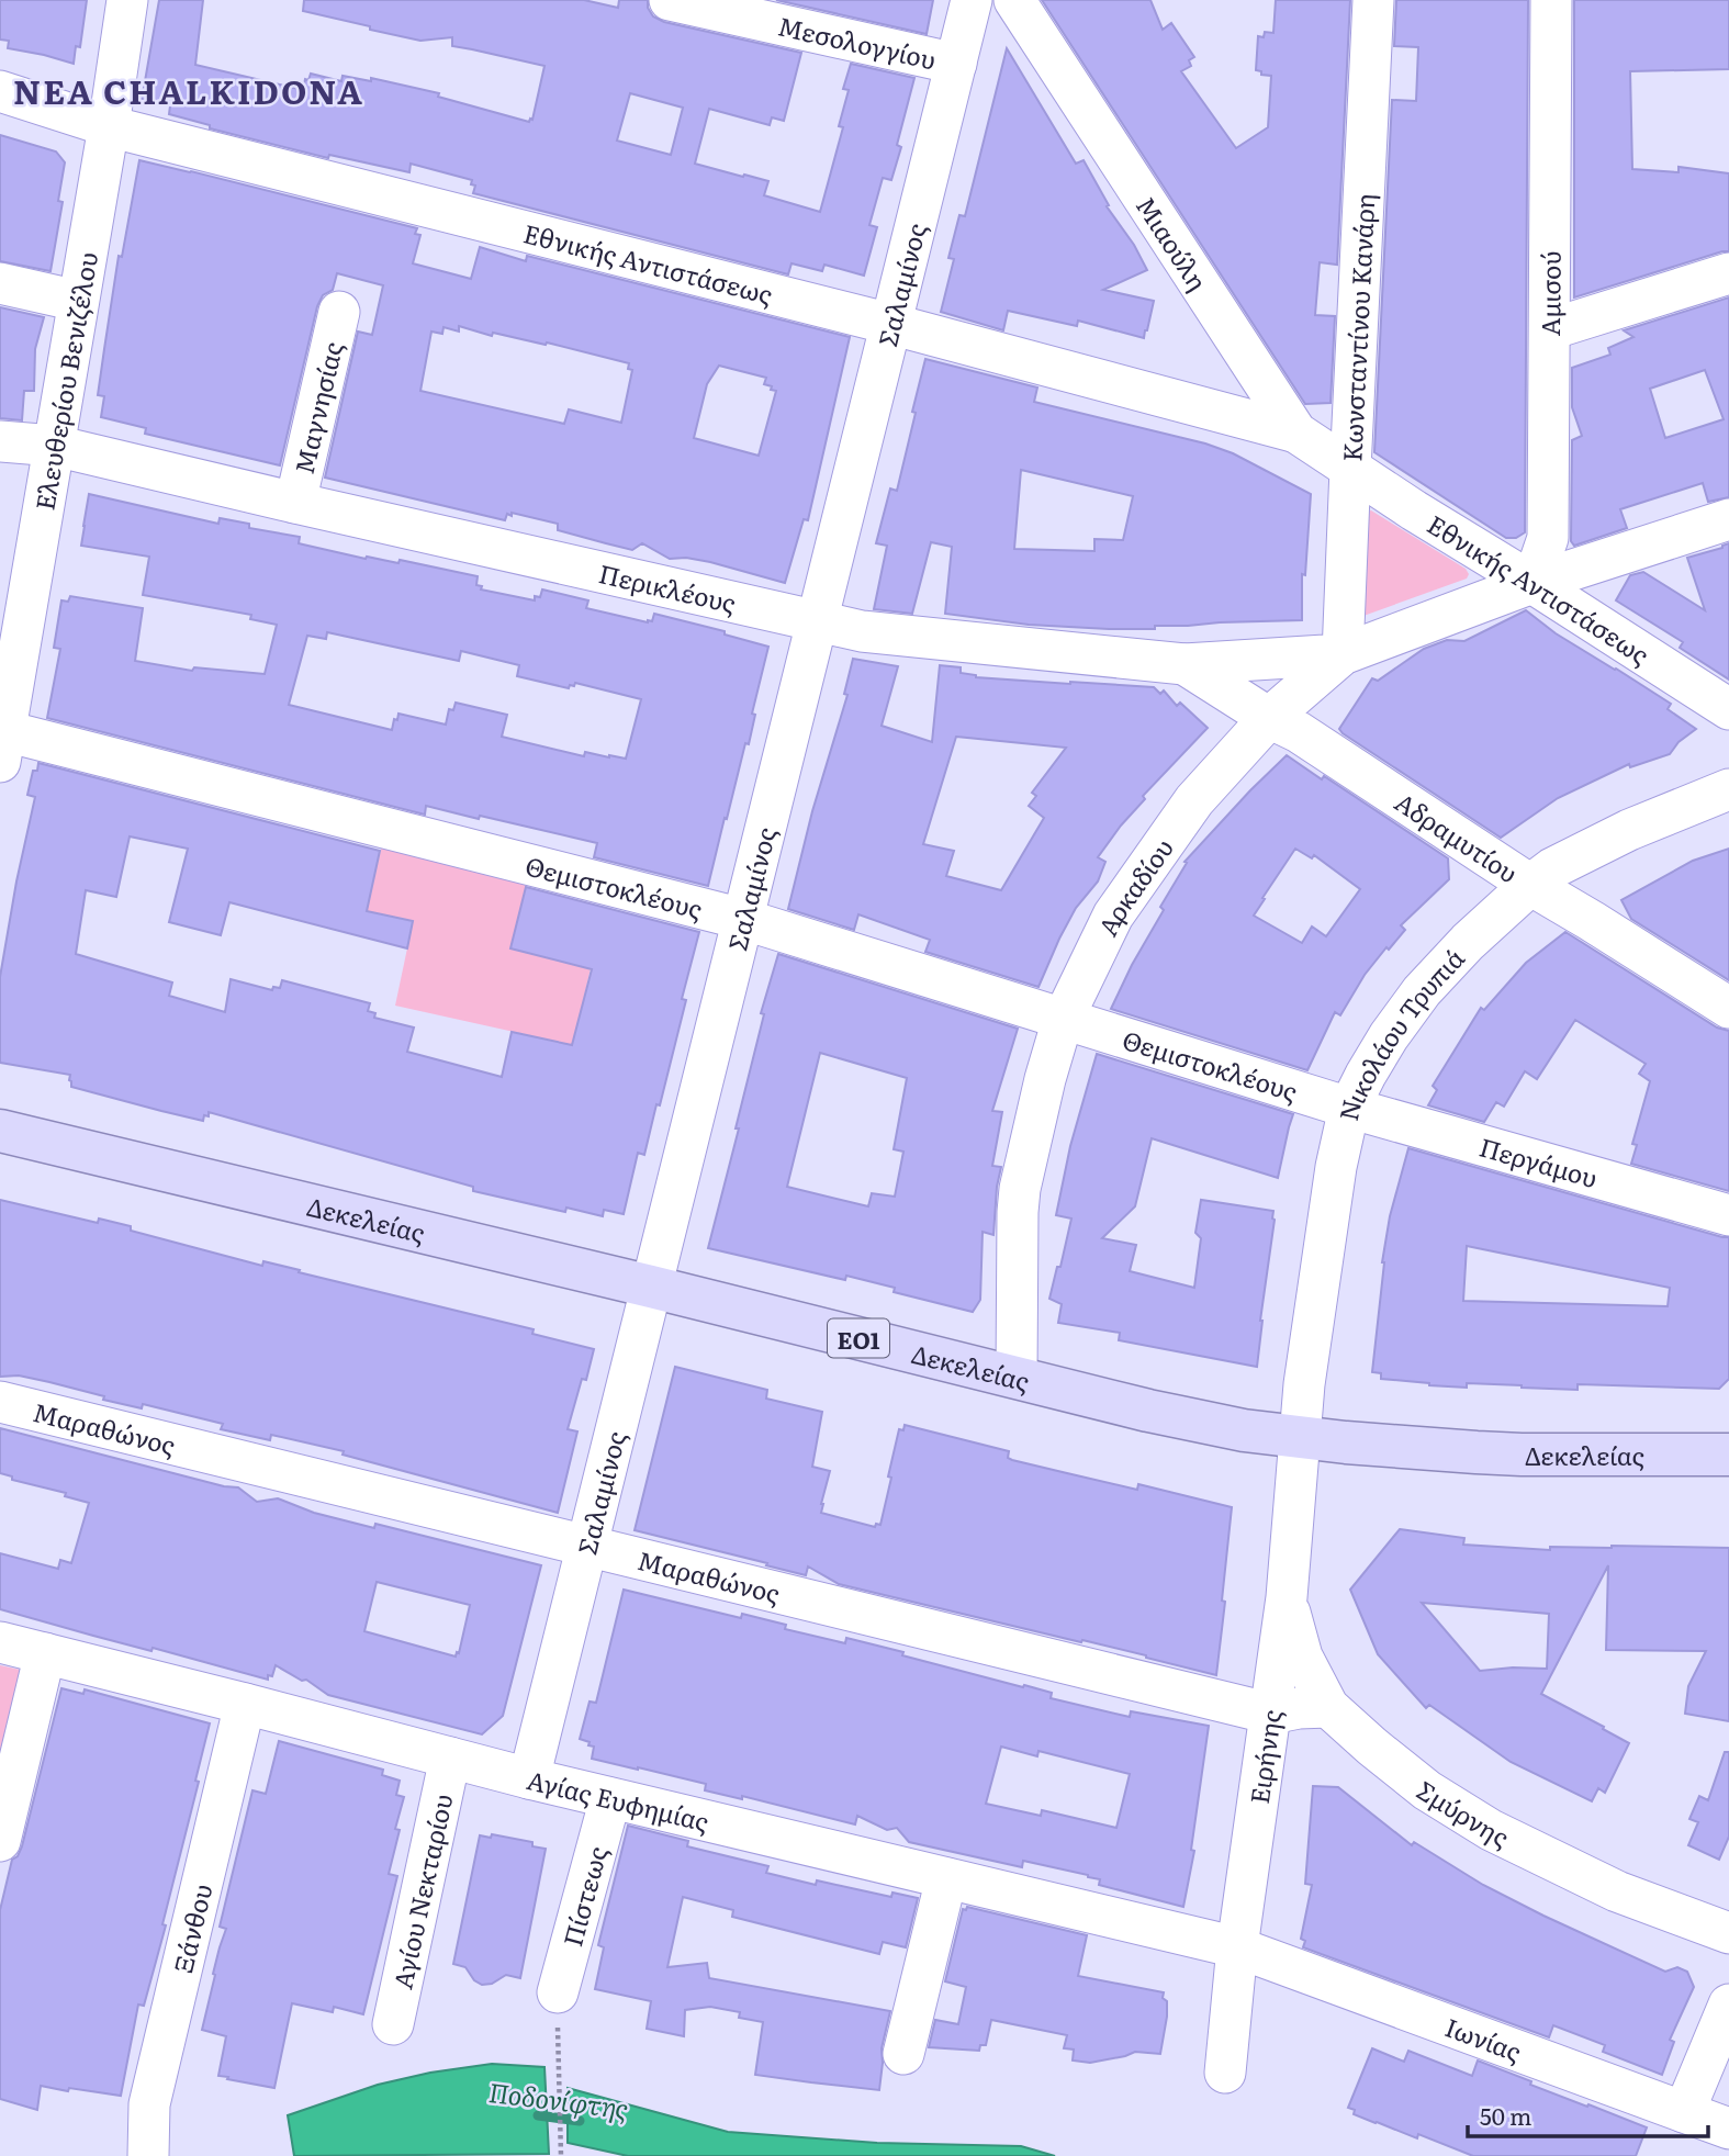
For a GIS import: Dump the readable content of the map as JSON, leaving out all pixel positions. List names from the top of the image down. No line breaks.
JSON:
{"streets":{"main road":["Δεκελείας","ΕΟ1"],"street":["Μεσολογγίου","Μιαούλη","Εθνικής Αντιστάσεως","Σαλαμίνος","Αμισού","Κωνσταντίνου Κανάρη","Ελευθερίου Βενιζέλου","Μαγνησίας","Περικλέους","Αδραμυτίου","Θεμιστοκλέους","Αρκαδίου","Νικολάου Τρυπιά","Περγάμου","Μαραθώνος","Ειρήνης","Αγίας Ευφημίας","Σμύρνης","Αγίου Νεκταρίου","Πίστεως","Ξάνθου","Ιωνίας"]},"crossings":[["Μεσολογγίου","Σαλαμίνος"],["Μιαούλη","Εθνικής Αντιστάσεως"],["Μιαούλη","Κωνσταντίνου Κανάρη"],["Εθνικής Αντιστάσεως","Σαλαμίνος"],["Εθνικής Αντιστάσεως","Αμισού"],["Εθνικής Αντιστάσεως","Κωνσταντίνου Κανάρη"],["Εθνικής Αντιστάσεως","Ελευθερίου Βενιζέλου"],["Εθνικής Αντιστάσεως","Αρκαδίου"],["Σαλαμίνος","Περικλέους"],["Σαλαμίνος","Θεμιστοκλέους"],["Σαλαμίνος","Δεκελείας"],["Σαλαμίνος","Μαραθώνος"],["Σαλαμίνος","Αγίας Ευφημίας"],["Αμισού","Αρκαδίου"],["Κωνσταντίνου Κανάρη","Περικλέους"],["Κωνσταντίνου Κανάρη","Αρκαδίου"],["Ελευθερίου Βενιζέλου","Περικλέους"],["Ελευθερίου Βενιζέλου","Θεμιστοκλέους"],["Μαγνησίας","Περικλέους"],["Περικλέους","Αδραμυτίου"],["Περικλέους","Αρκαδίου"],["Αδραμυτίου","Αρκαδίου"],["Αδραμυτίου","Νικολάου Τρυπιά"],["Θεμιστοκλέους","Αρκαδίου"],["Θεμιστοκλέους","Νικολάου Τρυπιά"],["Θεμιστοκλέους","Περγάμου"],["Αρκαδίου","Δεκελείας"],["Νικολάου Τρυπιά","Περγάμου"],["Νικολάου Τρυπιά","Δεκελείας"],["Νικολάου Τρυπιά","Ειρήνης"],["Δεκελείας","Ειρήνης"],["Μαραθώνος","Ειρήνης"],["Μαραθώνος","Σμύρνης"],["Ειρήνης","Αγίας Ευφημίας"],["Ειρήνης","Σμύρνης"],["Ειρήνης","Ιωνίας"],["Αγίας Ευφημίας","Αγίου Νεκταρίου"],["Αγίας Ευφημίας","Πίστεως"],["Αγίας Ευφημίας","Ξάνθου"],["Αγίας Ευφημίας","Ιωνίας"]],"districts":["NEA CHALKIDONA"],"water":["Ποδονίφτης"],"scale_bar":"50 m"}
